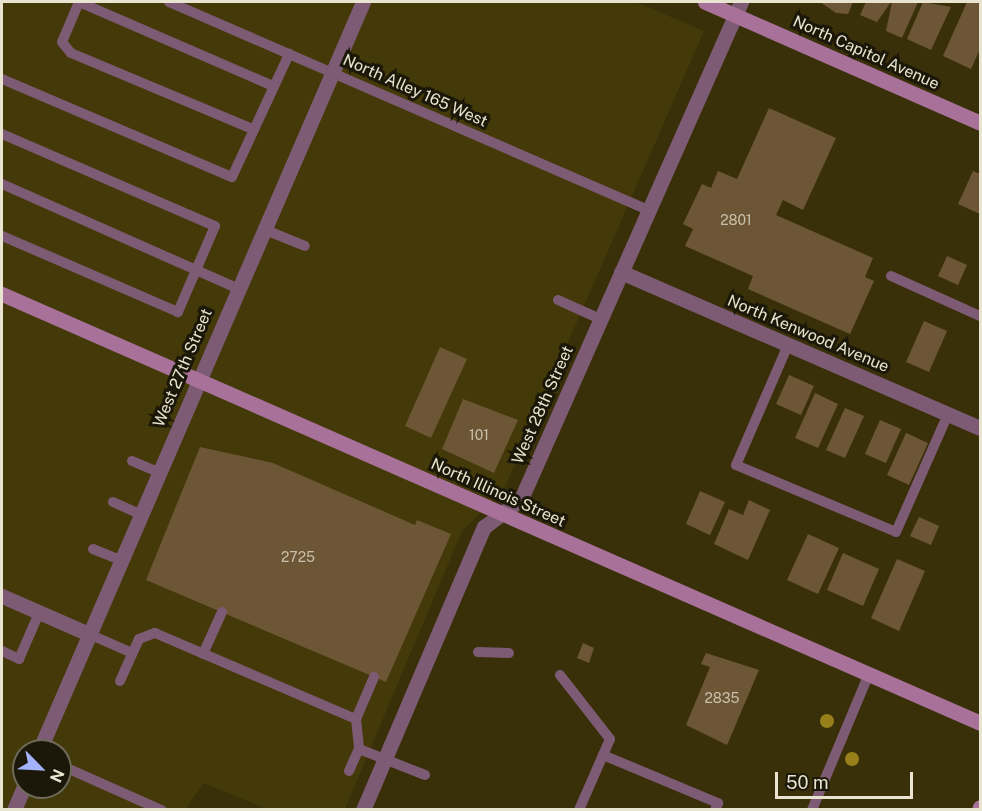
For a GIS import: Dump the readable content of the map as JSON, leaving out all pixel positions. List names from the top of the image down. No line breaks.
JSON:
{"streets":{"main road":["North Capitol Avenue","North Illinois Street"],"street":["North Kenwood Avenue","West 27th Street","West 28th Street"],"lane":["North Alley 165 West"]},"crossings":[["North Capitol Avenue","West 28th Street"],["North Alley 165 West","West 27th Street"],["North Alley 165 West","West 28th Street"],["North Kenwood Avenue","West 28th Street"],["West 27th Street","North Illinois Street"],["West 28th Street","North Illinois Street"]],"house_numbers":["2801","101","2725","2835"],"scale_bar":"50 m","north":"bottom right"}
